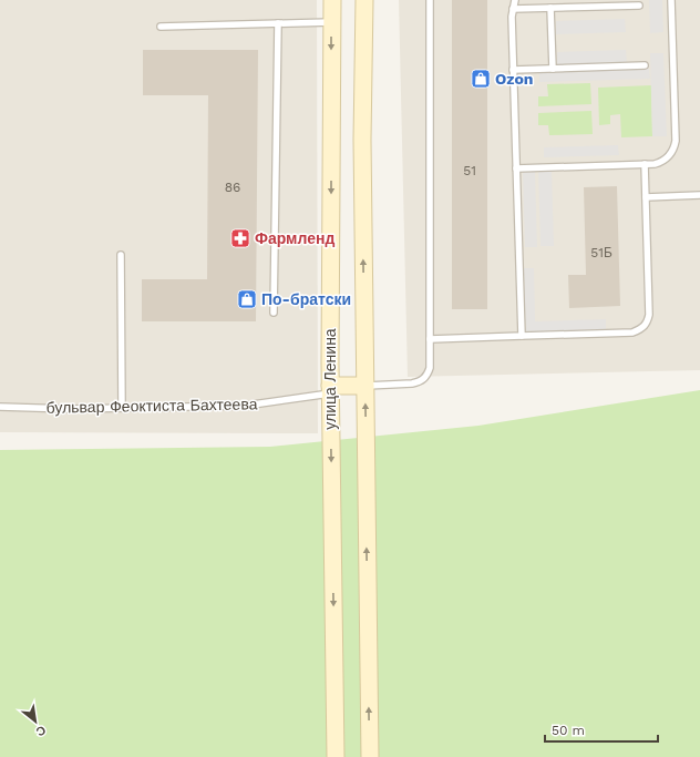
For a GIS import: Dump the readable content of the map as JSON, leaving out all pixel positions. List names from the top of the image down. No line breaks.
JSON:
{"streets":{"street":["улица Ленина"],"lane":["бульвар Феоктиста Бахтеева"]},"crossings":[["улица Ленина","бульвар Феоктиста Бахтеева"]],"places":{"shop":["Ozon","По-братски"],"pharmacy":["Фармленд"]},"house_numbers":["51","86","51Б"],"scale_bar":"50 m","north":"bottom right"}
